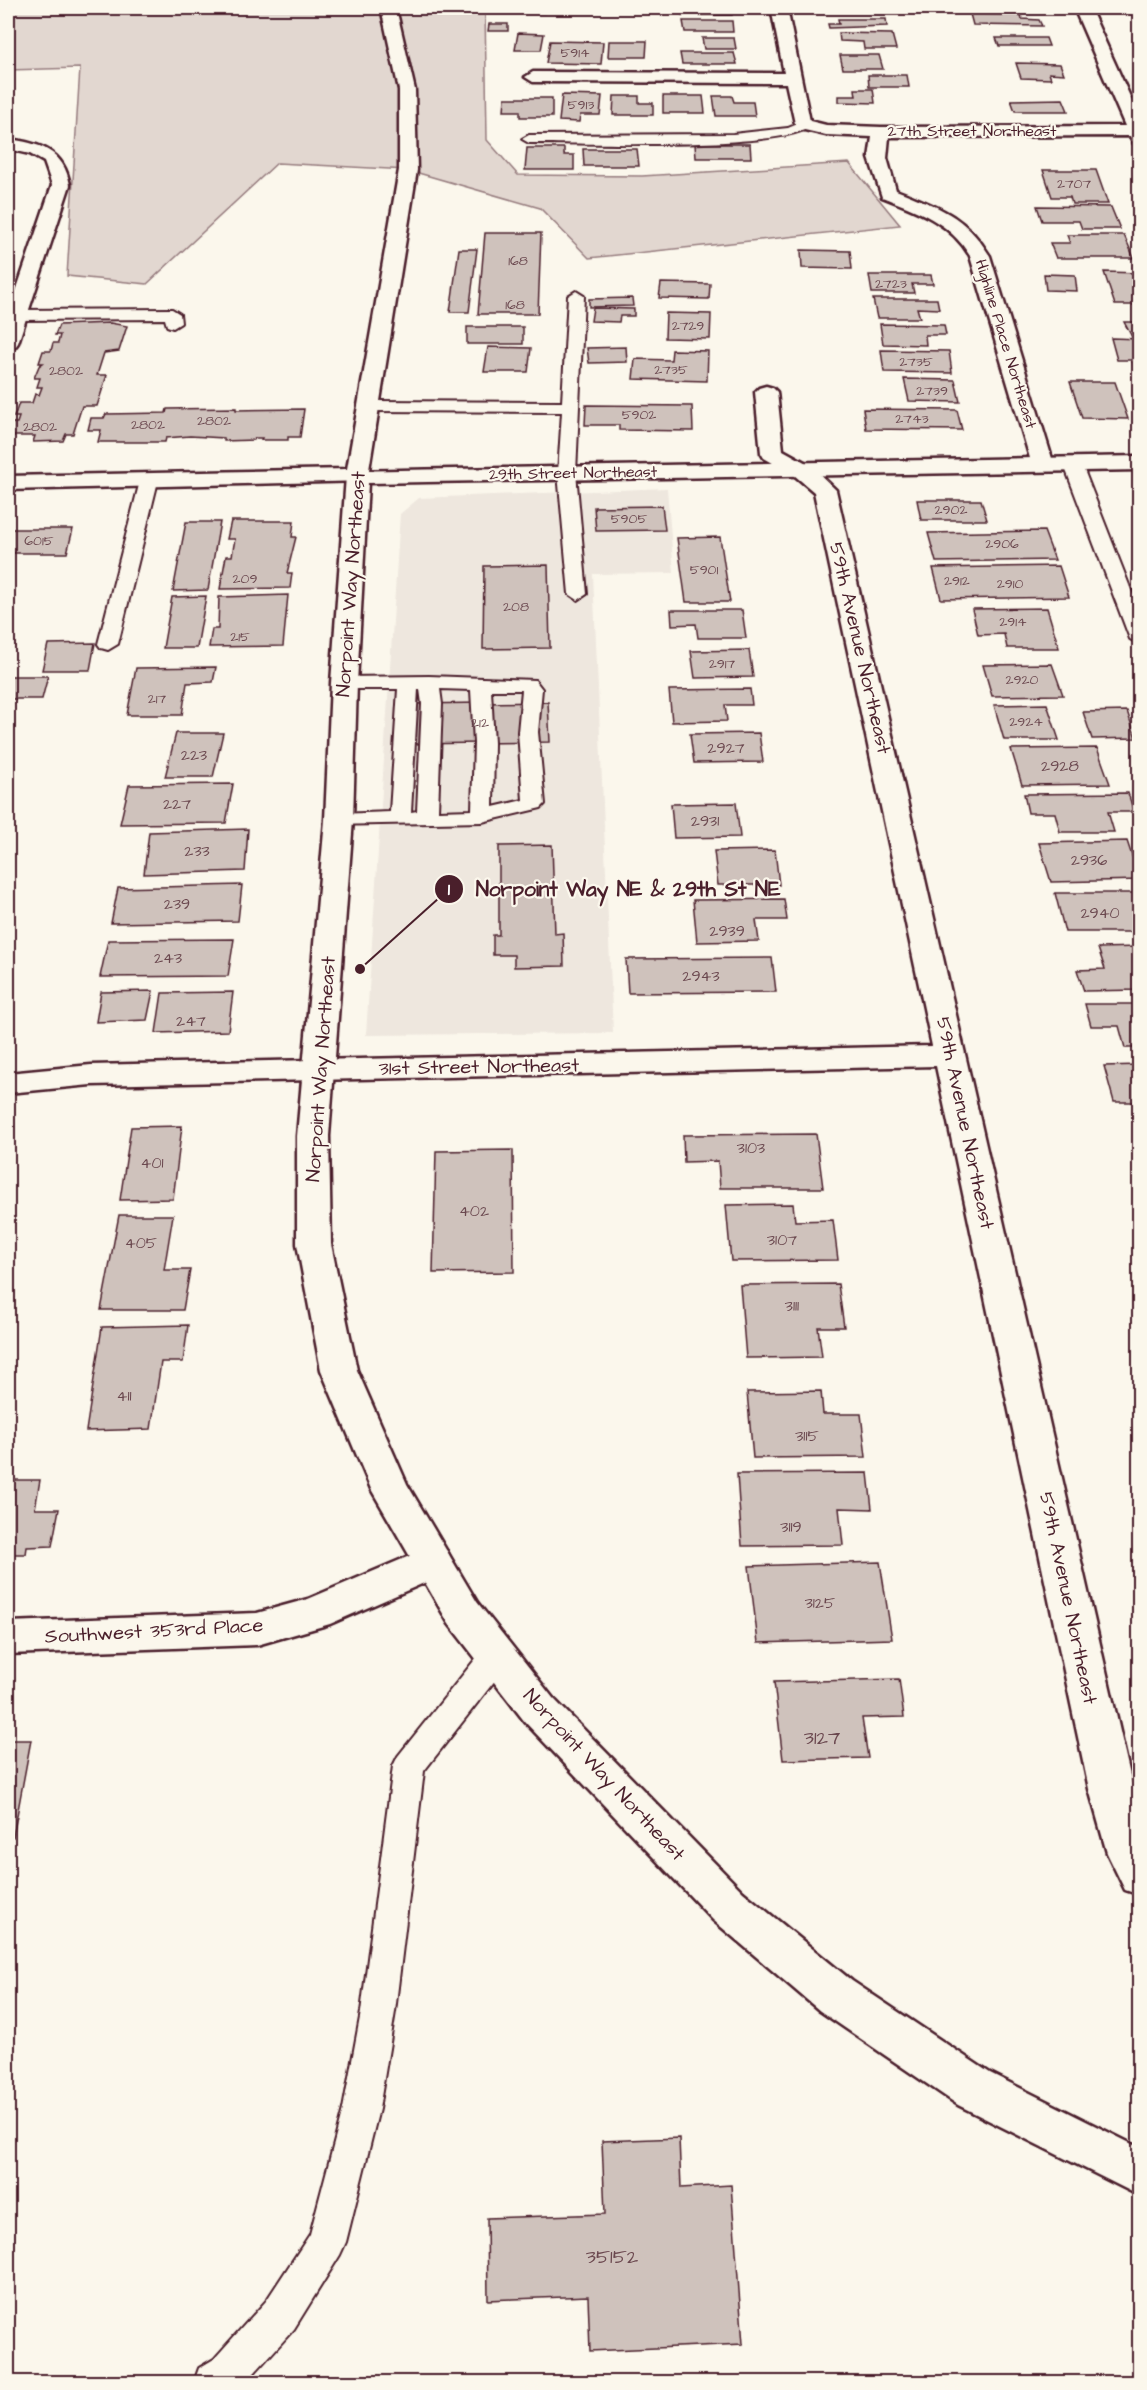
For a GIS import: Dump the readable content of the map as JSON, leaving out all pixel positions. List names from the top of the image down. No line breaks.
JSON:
{"streets":{"street":["27th Street Northeast","Highline Place Northeast","29th Street Northeast","Norpoint Way Northeast","59th Avenue Northeast","31st Street Northeast","Southwest 353rd Place"]},"crossings":[["27th Street Northeast","Highline Place Northeast"],["Highline Place Northeast","29th Street Northeast"],["29th Street Northeast","Norpoint Way Northeast"],["29th Street Northeast","59th Avenue Northeast"],["Norpoint Way Northeast","31st Street Northeast"],["Norpoint Way Northeast","Southwest 353rd Place"],["59th Avenue Northeast","31st Street Northeast"]],"places":["Norpoint Way NE & 29th St NE"],"house_numbers":["5914","5913","2707","168","2723","168","2729","2735","2735","2802","2739","5902","2743","2802","2802","2802","2902","5905","6015","2906","5901","209","2912","2910","208","2914","215","2917","2920","217","2924","212","2927","223","2928","227","2931","233","2936","239","2940","2939","243","2943","247","3103","401","402","3107","405","3111","411","3115","3119","3125","3127","35152"]}
